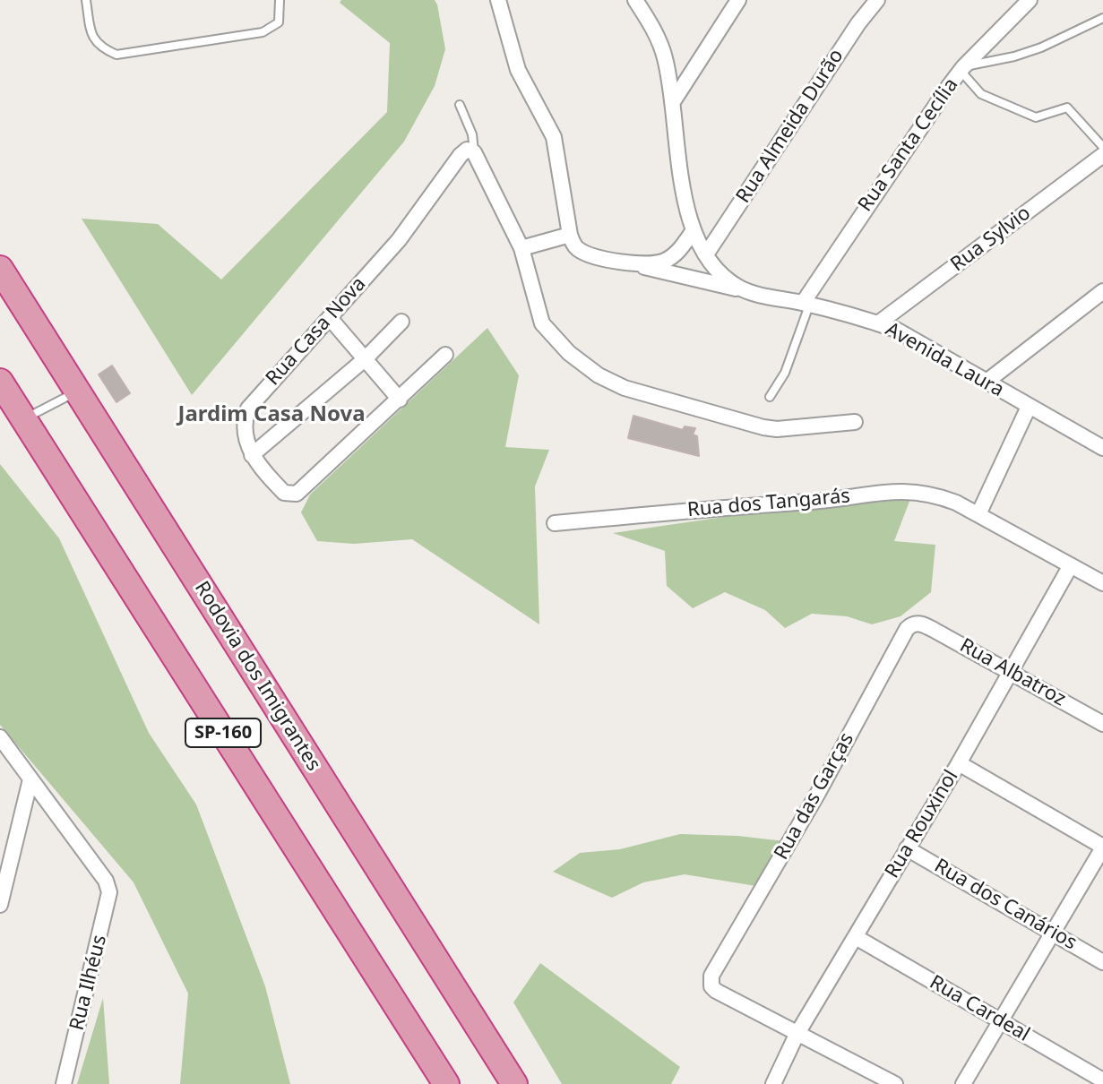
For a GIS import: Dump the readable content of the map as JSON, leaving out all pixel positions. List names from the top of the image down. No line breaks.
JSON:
{"streets":{"highway":["Rodovia dos Imigrantes","SP-160"],"street":["Rua Almeida Durão","Rua Santa Cecília","Rua Sylvio","Rua Casa Nova","Avenida Laura","Rua dos Tangarás","Rua Albatroz","Rua das Garças","Rua Rouxinol","Rua dos Canários","Rua Ilhéus","Rua Cardeal"]},"crossings":[["Rua Almeida Durão","Avenida Laura"],["Rua Santa Cecília","Avenida Laura"],["Rua Sylvio","Avenida Laura"],["Rua dos Tangarás","Rua Rouxinol"],["Rua Albatroz","Rua das Garças"],["Rua Albatroz","Rua Rouxinol"],["Rua das Garças","Rua Rouxinol"],["Rua Rouxinol","Rua dos Canários"],["Rua Rouxinol","Rua Cardeal"]],"districts":["Jardim Casa Nova"]}
